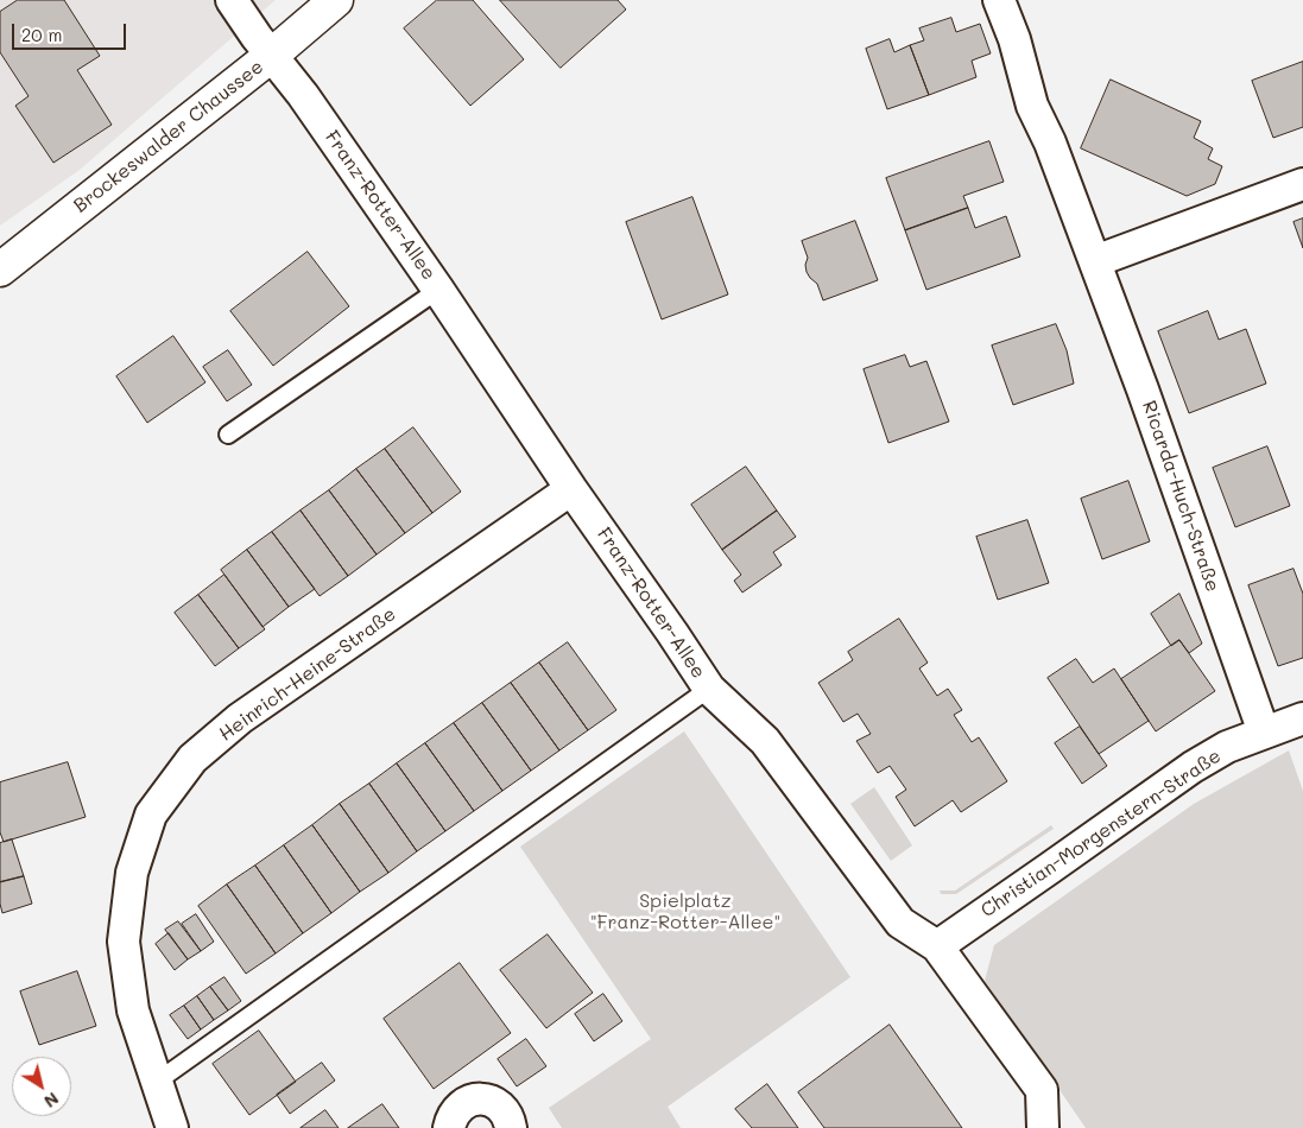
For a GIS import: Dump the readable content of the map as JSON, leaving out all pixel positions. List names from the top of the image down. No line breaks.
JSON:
{"streets":{"street":["Brockeswalder Chaussee","Franz-Rotter-Allee","Ricarda-Huch-Straße","Heinrich-Heine-Straße","Christian-Morgenstern-Straße"]},"crossings":[["Brockeswalder Chaussee","Franz-Rotter-Allee"],["Franz-Rotter-Allee","Heinrich-Heine-Straße"],["Franz-Rotter-Allee","Christian-Morgenstern-Straße"],["Ricarda-Huch-Straße","Christian-Morgenstern-Straße"]],"parks":["Spielplatz \"Franz-Rotter-Allee\""],"scale_bar":"20 m","north":"bottom right"}
